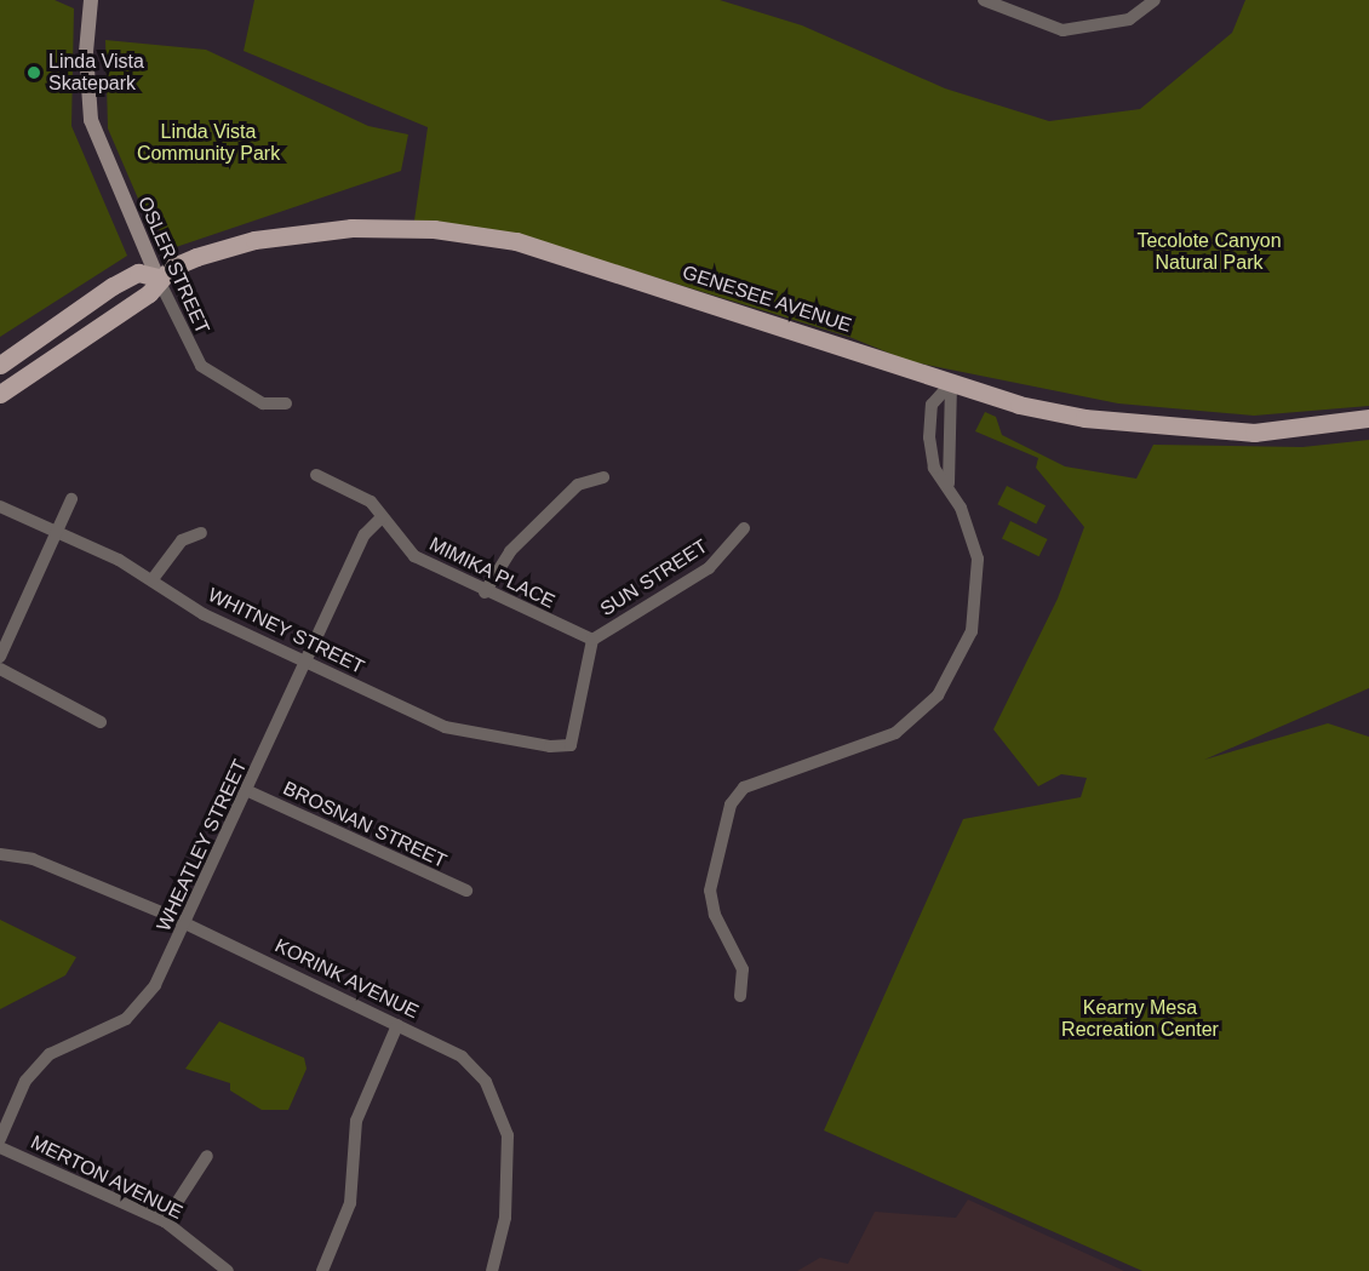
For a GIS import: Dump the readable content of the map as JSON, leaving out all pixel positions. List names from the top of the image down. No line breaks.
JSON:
{"streets":{"main road":["GENESEE AVENUE"],"street":["OSLER STREET","MIMIKA PLACE","SUN STREET","WHITNEY STREET","BROSNAN STREET","WHEATLEY STREET","KORINK AVENUE","MERTON AVENUE"]},"crossings":[["OSLER STREET","GENESEE AVENUE"],["MIMIKA PLACE","SUN STREET"],["MIMIKA PLACE","WHEATLEY STREET"],["SUN STREET","WHITNEY STREET"],["WHITNEY STREET","WHEATLEY STREET"],["BROSNAN STREET","WHEATLEY STREET"],["WHEATLEY STREET","KORINK AVENUE"]],"parks":["Linda Vista Community Park","Tecolote Canyon Natural Park","Kearny Mesa Recreation Center"],"places":["Linda Vista Skatepark"]}
